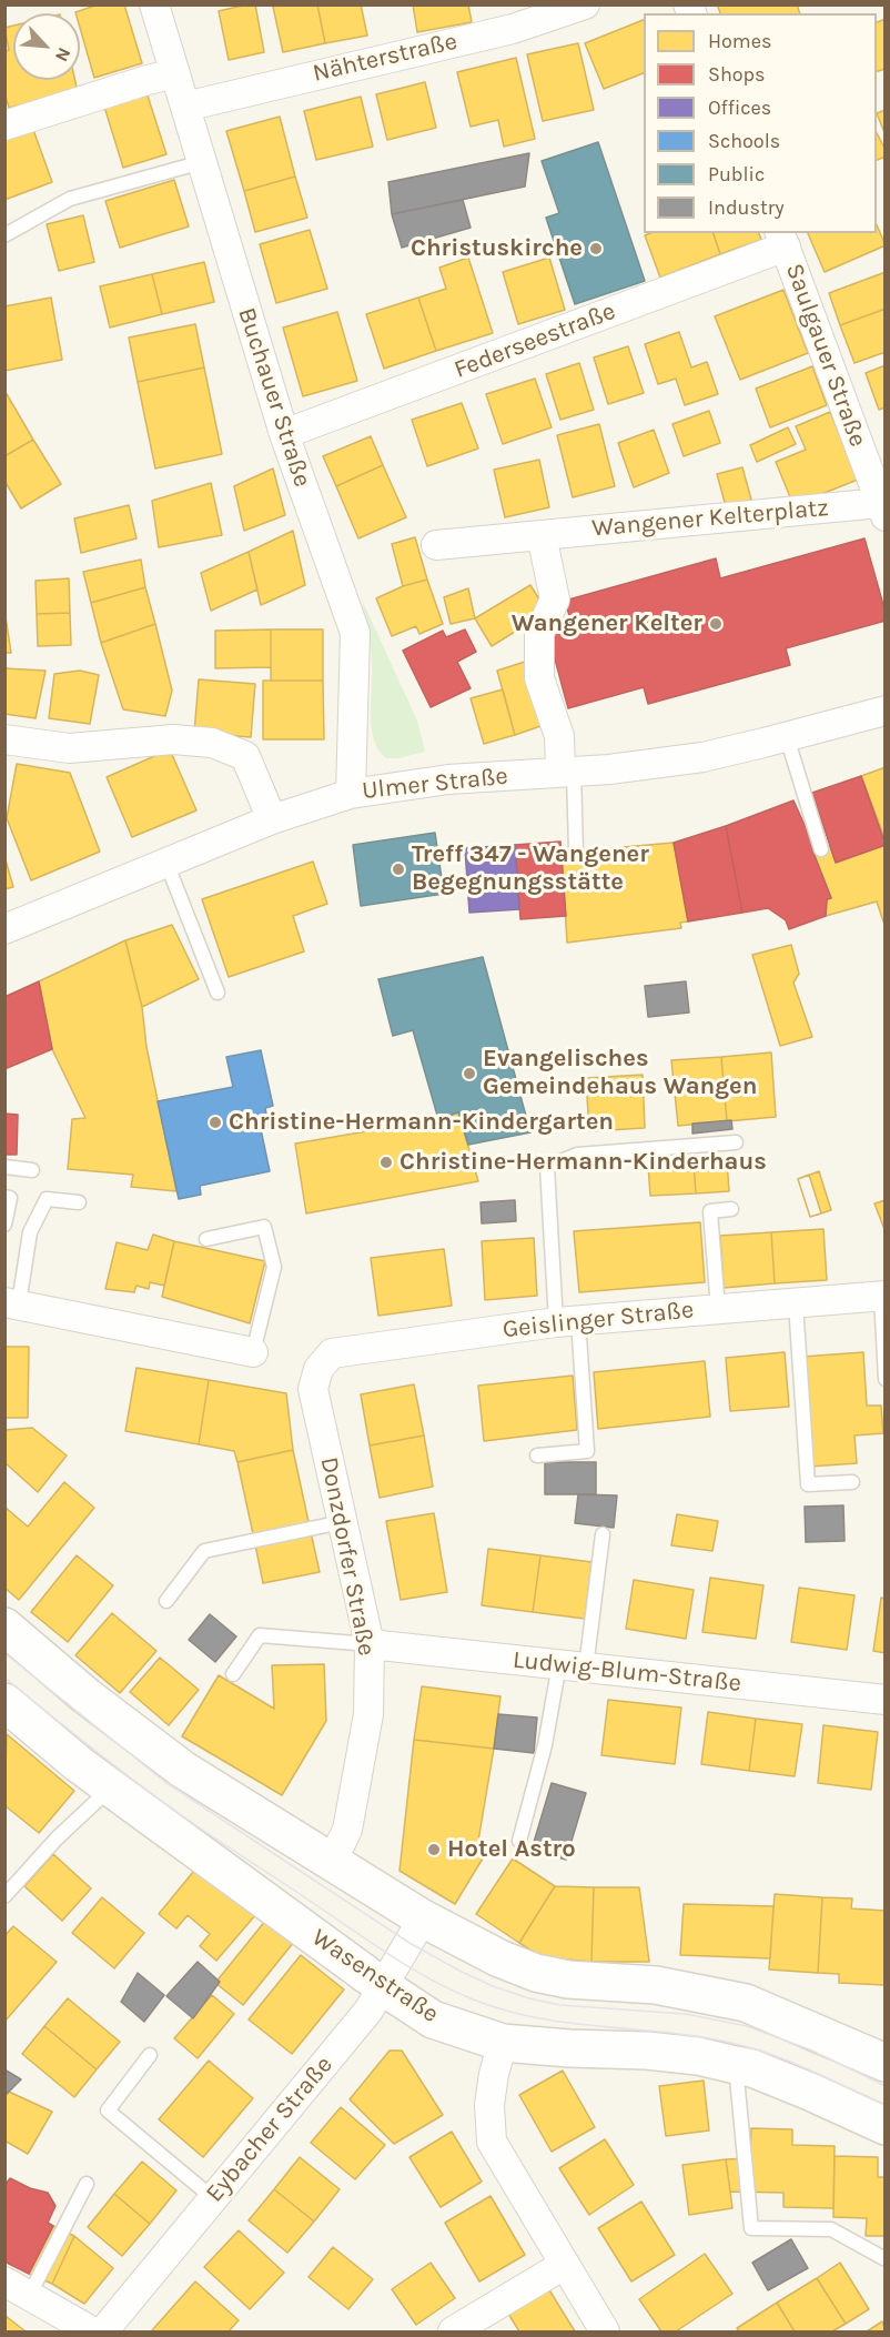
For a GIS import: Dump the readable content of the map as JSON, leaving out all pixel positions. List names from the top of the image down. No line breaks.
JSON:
{"streets":{"street":["Nähterstraße","Federseestraße","Saulgauer Straße","Buchauer Straße","Wangener Kelterplatz","Ulmer Straße","Geislinger Straße","Donzdorfer Straße","Ludwig-Blum-Straße","Wasenstraße","Eybacher Straße"]},"crossings":[["Nähterstraße","Buchauer Straße"],["Federseestraße","Saulgauer Straße"],["Federseestraße","Buchauer Straße"],["Saulgauer Straße","Wangener Kelterplatz"],["Buchauer Straße","Ulmer Straße"],["Geislinger Straße","Donzdorfer Straße"],["Donzdorfer Straße","Ludwig-Blum-Straße"],["Wasenstraße","Eybacher Straße"]],"places":["Christuskirche","Wangener Kelter","Treff 347 - Wangener Begegnungsstätte","Evangelisches Gemeindehaus Wangen","Christine-Hermann-Kindergarten","Christine-Hermann-Kinderhaus","Hotel Astro"],"legend":["Homes","Shops","Offices","Schools","Public","Industry"],"north":"bottom right"}
